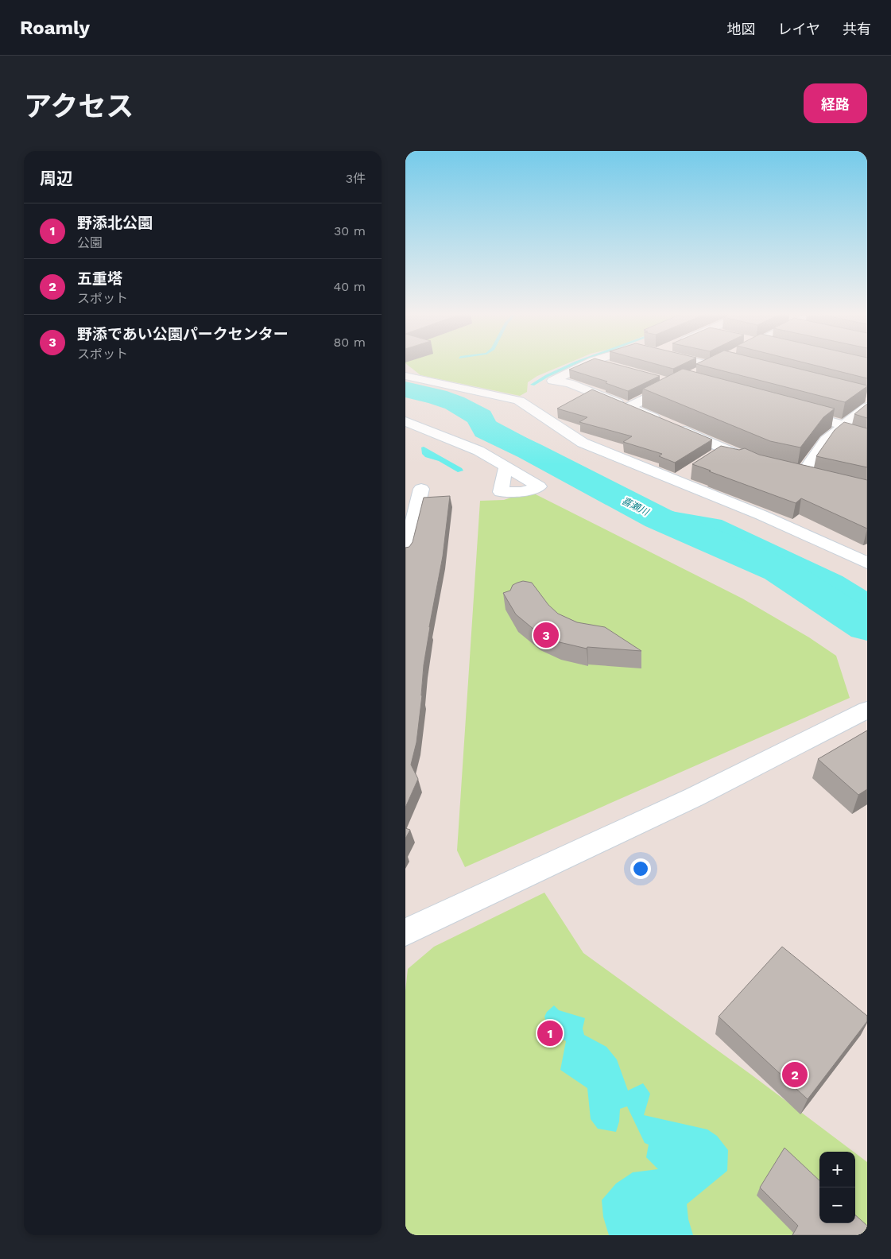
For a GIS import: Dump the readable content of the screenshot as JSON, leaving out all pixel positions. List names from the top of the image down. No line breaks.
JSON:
{"water":["喜瀬川"],"page":{"header":"Roamly","nav":["地図","レイヤ","共有"],"title":"アクセス","buttons":"経路","heading":["周辺","3件"],"list":[{"mark":"1","name":"野添北公園","note":"公園","value":"30 m"},{"mark":"2","name":"五重塔","note":"スポット","value":"40 m"},{"mark":"3","name":"野添であい公園パークセンター","note":"スポット","value":"80 m"}],"pins":["3","1","2"],"map_buttons":["+","−"]}}
